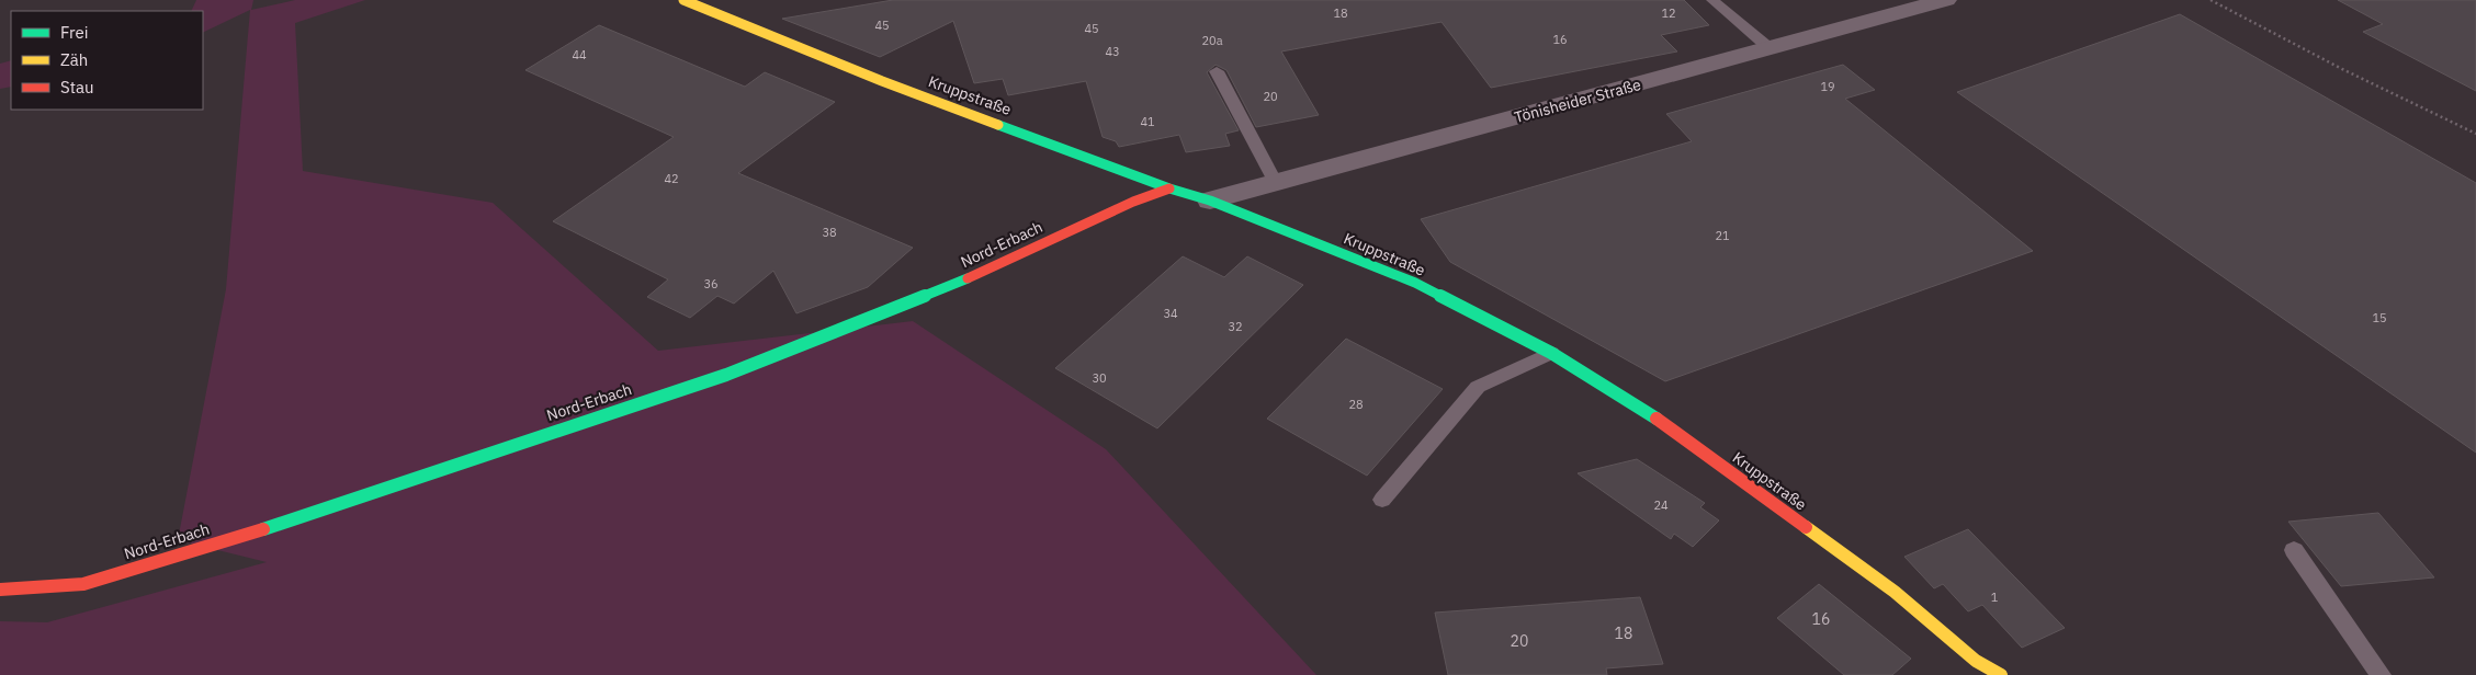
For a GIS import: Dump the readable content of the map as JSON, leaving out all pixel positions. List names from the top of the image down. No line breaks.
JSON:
{"streets":{"street":["Kruppstraße","Tönisheider Straße","Nord-Erbach"]},"crossings":[["Kruppstraße","Tönisheider Straße"],["Kruppstraße","Nord-Erbach"]],"house_numbers":["18","12","45","45","16","20a","43","44","19","20","41","42","38","21","36","34","15","32","30","28","24","1","16","18","20"],"legend":["Frei","Zäh","Stau"]}
